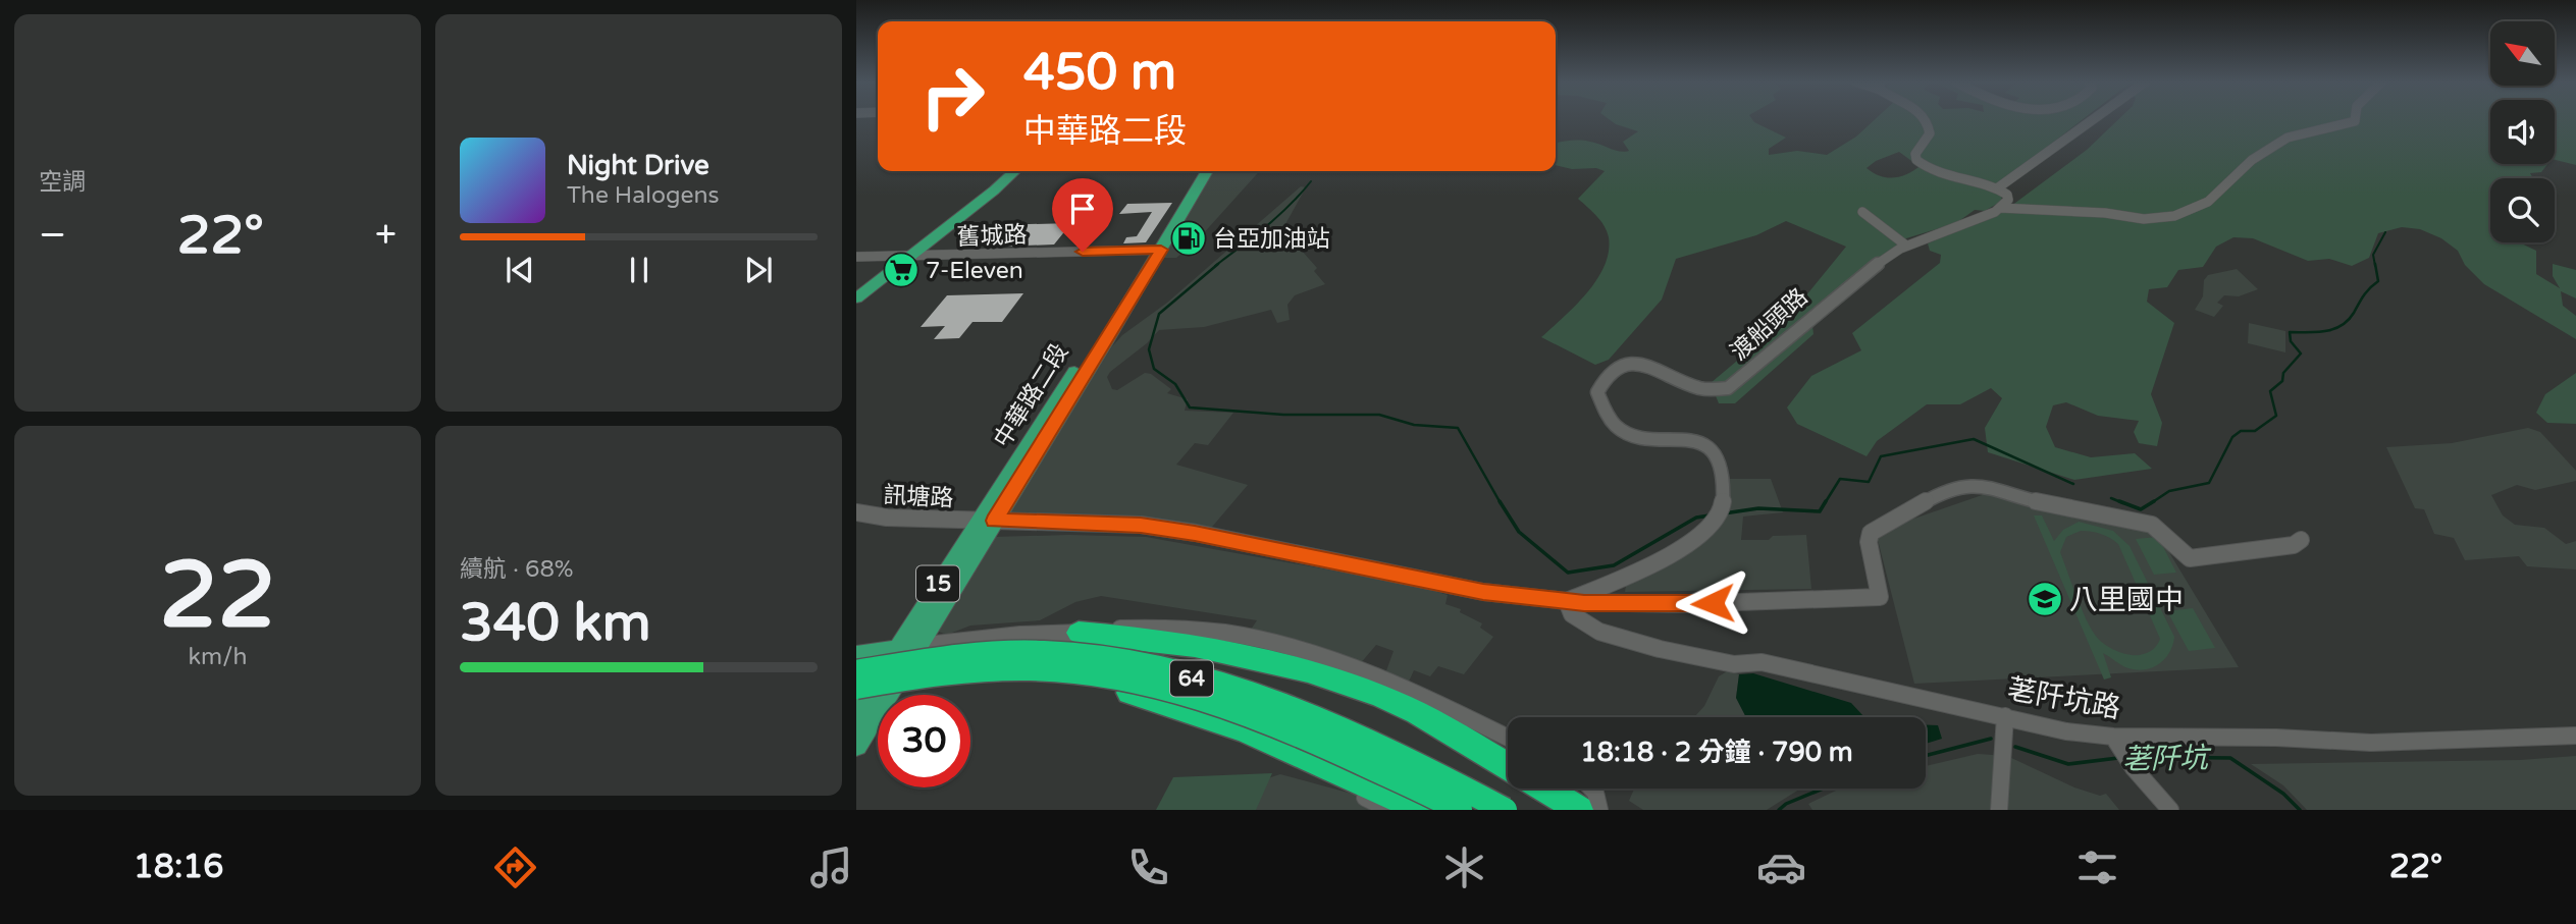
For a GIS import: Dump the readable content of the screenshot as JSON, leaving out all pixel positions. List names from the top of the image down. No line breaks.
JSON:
{"streets":{"highway":["64"],"main road":["中華路二段","15"],"street":["舊城路","渡船頭路","訊塘路","荖阡坑路"]},"crossings":[["舊城路","中華路二段"],["渡船頭路","荖阡坑路"],["中華路二段","訊塘路"],["中華路二段","15"]],"water":["荖阡坑"],"places":{"fuel station":["台亞加油站"],"supermarket":["7-Eleven"],"school or university":["八里國中"]},"north":"top left","page":{"tile":["空調",["22","km/h"],["續航 · 68%","340 km"]],"turn":["450 m","中華路二段"],"song":["Night Drive","The Halogens"],"heat":["−","22°","+"],"limit":"30","trip":"18:18 · 2 分鐘 · 790 m","tabs":["18:16","22°"]}}
